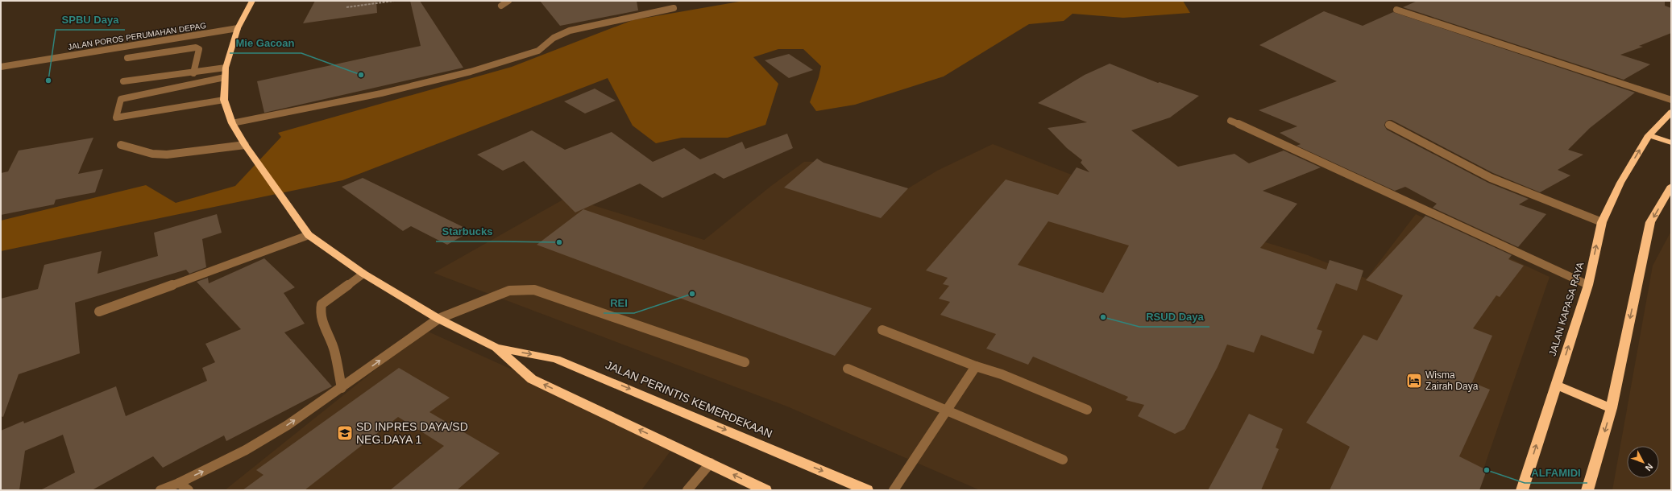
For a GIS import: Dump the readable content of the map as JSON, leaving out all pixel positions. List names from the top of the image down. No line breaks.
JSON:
{"streets":{"highway":["JALAN KAPASA RAYA","JALAN PERINTIS KEMERDEKAAN"],"street":["JALAN POROS PERUMAHAN DEPAG"]},"crossings":[["JALAN POROS PERUMAHAN DEPAG","JALAN PERINTIS KEMERDEKAAN"]],"places":{"other":["Mie Gacoan","SPBU Daya","Starbucks","REI","RSUD Daya","ALFAMIDI"],"hotel":["Wisma Zairah Daya"],"school or university":["SD INPRES DAYA/SD NEG.DAYA 1"]},"north":"bottom right"}
